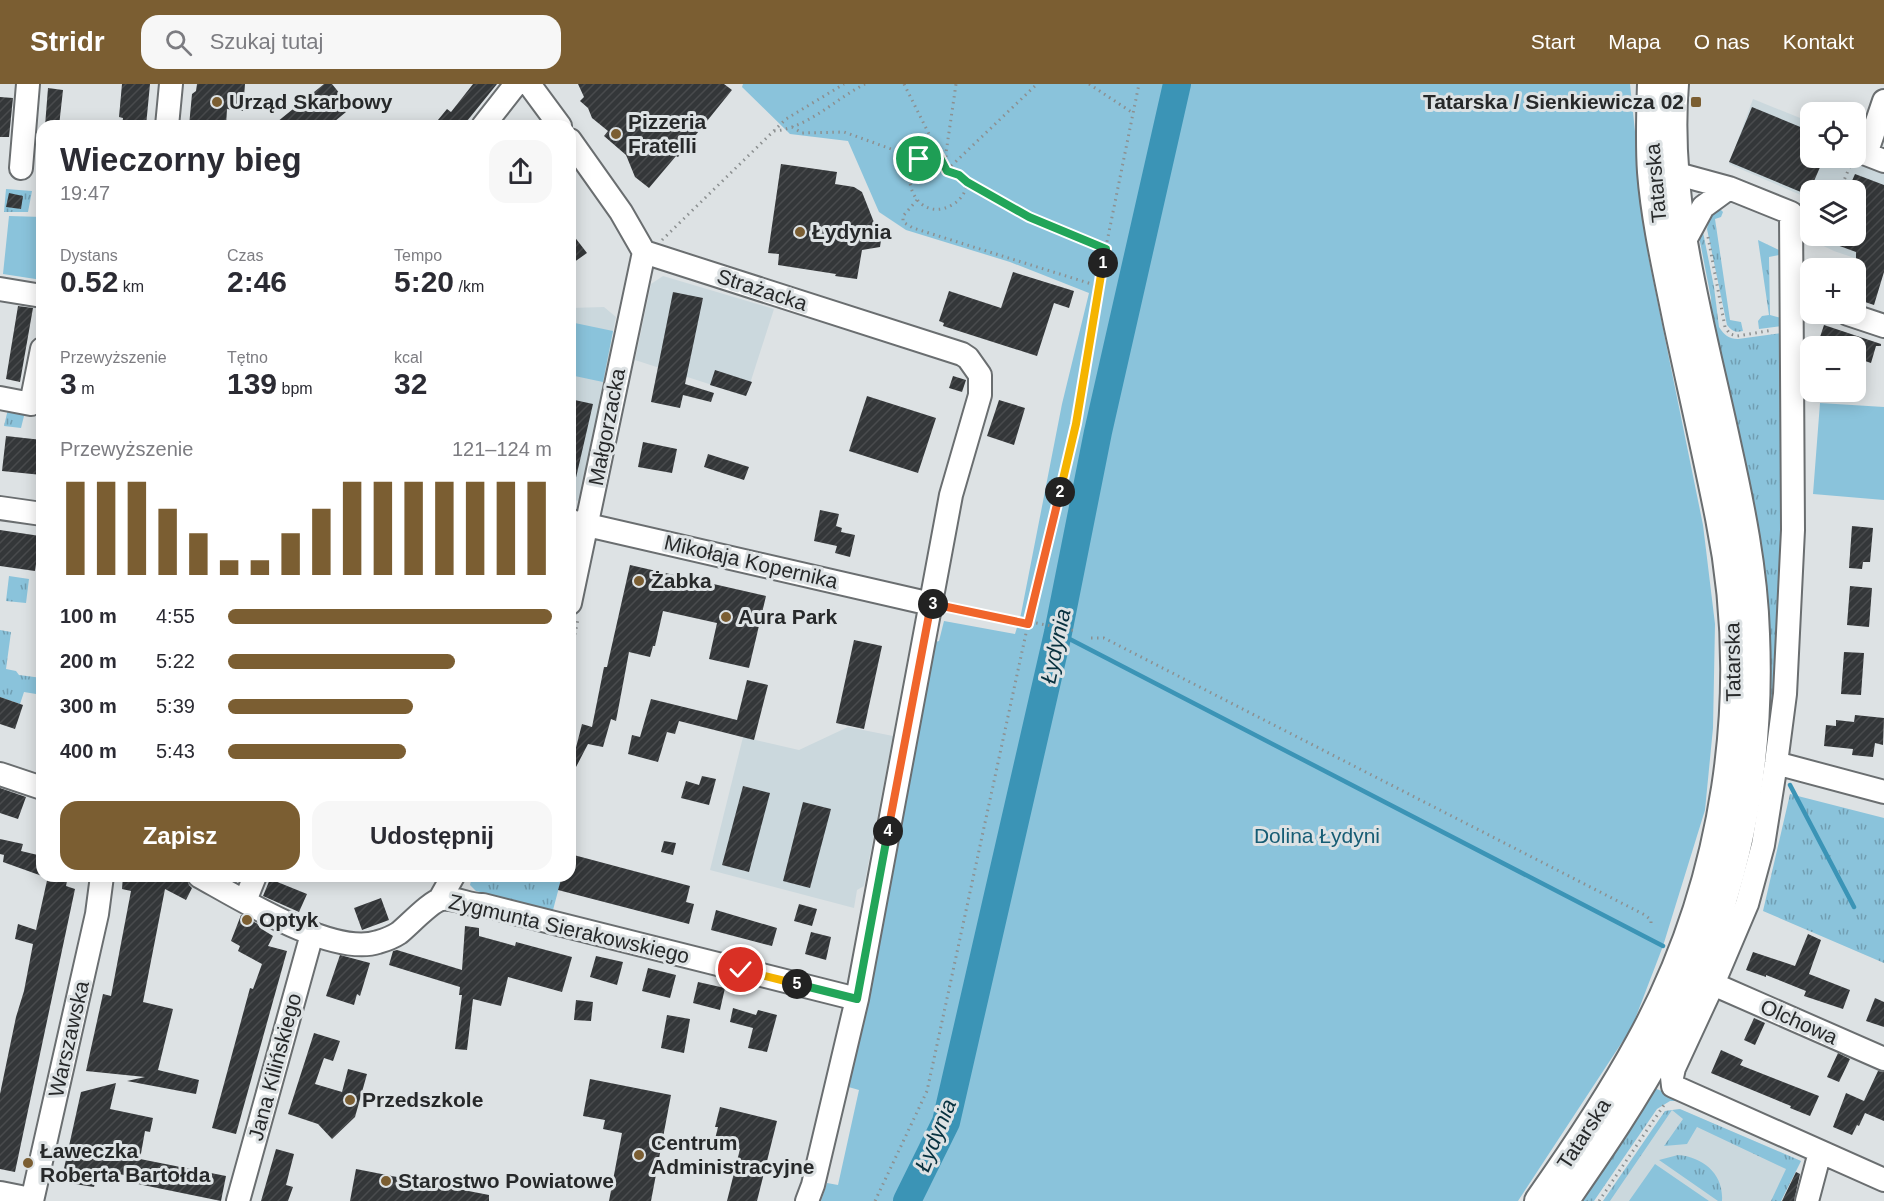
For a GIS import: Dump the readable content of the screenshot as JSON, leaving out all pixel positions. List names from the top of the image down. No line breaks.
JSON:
{"streets":{"main road":["Tatarska"],"street":["Strażacka","Małgorzacka","Mikołaja Kopernika","Zygmunta Sierakowskiego","Olchowa","Warszawska","Jana Kilińskiego"]},"crossings":[["Strażacka","Małgorzacka"],["Strażacka","Mikołaja Kopernika"],["Małgorzacka","Mikołaja Kopernika"],["Zygmunta Sierakowskiego","Jana Kilińskiego"]],"water":["Łydynia"],"parks":["Dolina Łydyni"],"places":{"other":["Urząd Skarbowy","Pizzeria Fratelli","Łydynia","Żabka","Aura Park","Optyk","Przedszkole","Centrum Administracyjne","Ławeczka Roberta Bartołda","Starostwo Powiatowe"],"transit":["Tatarska / Sienkiewicza 02"]},"page":{"header":"Stridr","search":"Szukaj tutaj","nav":["Start","Mapa","O nas","Kontakt"],"map_buttons":["+","−"],"heading":["Wieczorny bieg","19:47"],"stats":[["Dystans","0.52 km"],["Czas","2:46"],["Tempo","5:20 /km"],["Przewyższenie","3 m"],["Tętno","139 bpm"],["kcal","32"]],"pins":["1","2","3","4","5"],"chart":["Przewyższenie","121–124 m"],"list":[{"name":"100 m","note":"4:55"},{"name":"200 m","note":"5:22"},{"name":"300 m","note":"5:39"},{"name":"400 m","note":"5:43"}],"buttons":["Zapisz","Udostępnij"]}}
